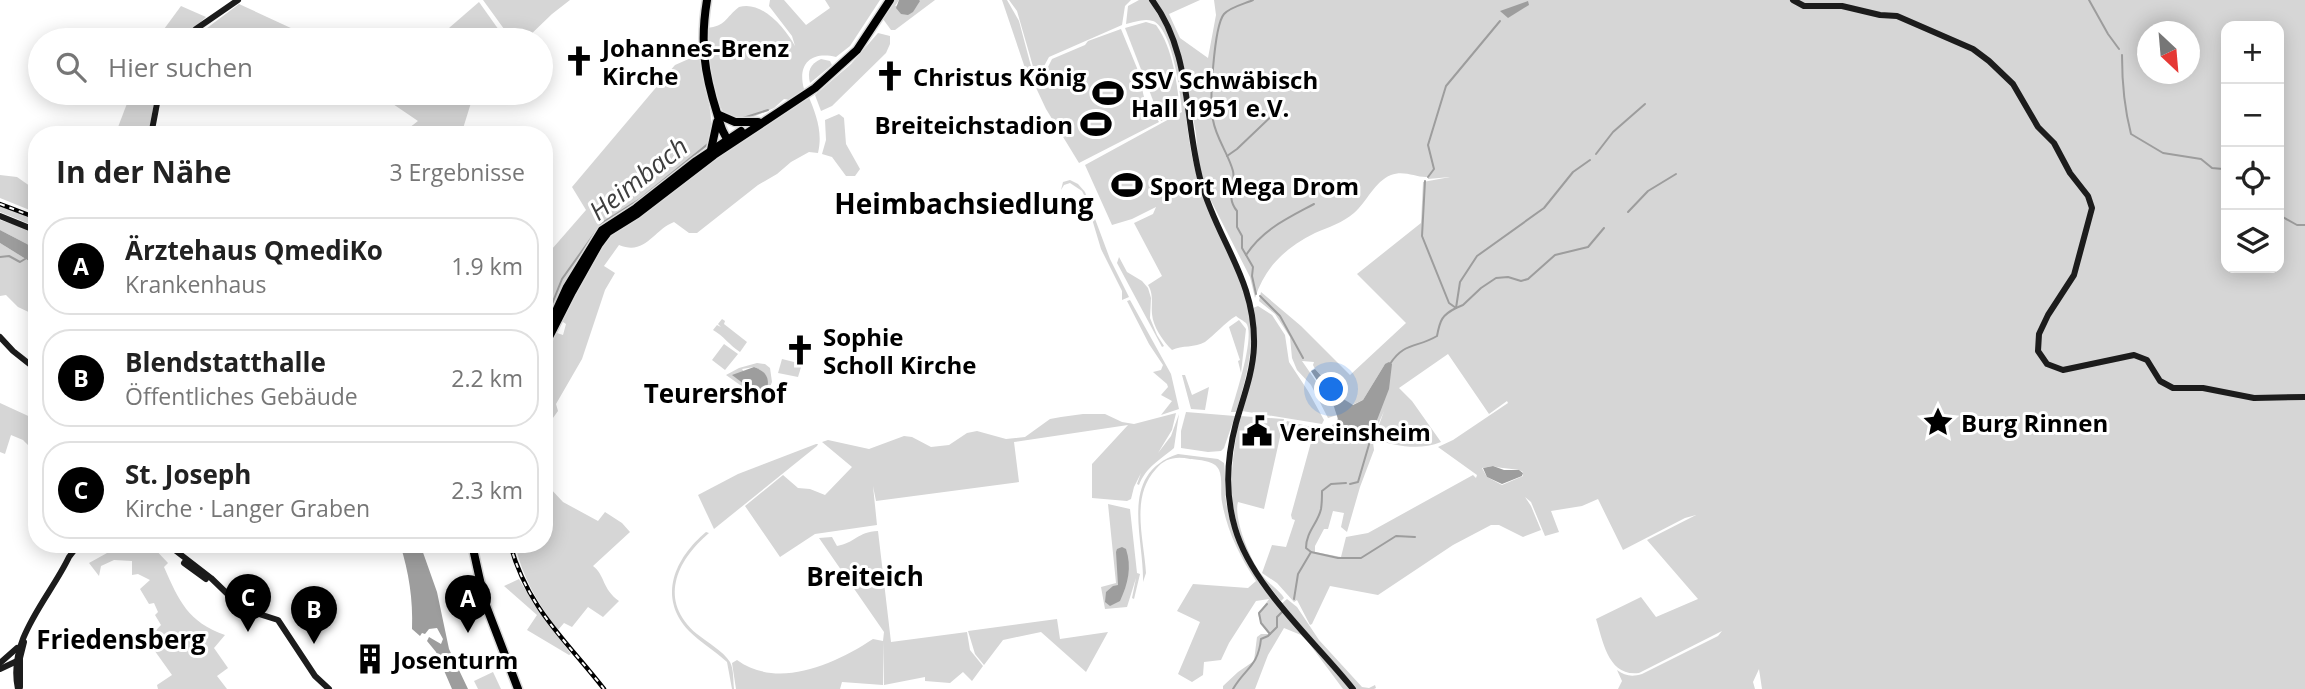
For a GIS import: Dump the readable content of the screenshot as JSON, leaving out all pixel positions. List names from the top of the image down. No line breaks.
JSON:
{"districts":["Heimbachsiedlung","Teurershof","Breiteich","Friedensberg"],"water":["Heimbach"],"places":{"church":["Johannes-Brenz Kirche","Christus König","Sophie Scholl Kirche"],"sports":["SSV Schwäbisch Hall 1951 e.V.","Breiteichstadion","Sport Mega Drom"],"place":["Burg Rinnen"],"public building":["Vereinsheim"],"building":["Josenturm"]},"north":"bottom right","page":{"map_buttons":["+","−"],"search":"Hier suchen","heading":["In der Nähe","3 Ergebnisse"],"list":[{"mark":"A","name":"Ärztehaus QmediKo","note":"Krankenhaus","value":"1.9 km"},{"mark":"B","name":"Blendstatthalle","note":"Öffentliches Gebäude","value":"2.2 km"},{"mark":"C","name":"St. Joseph","note":"Kirche · Langer Graben","value":"2.3 km"}],"pins":["C","A","B"]}}
